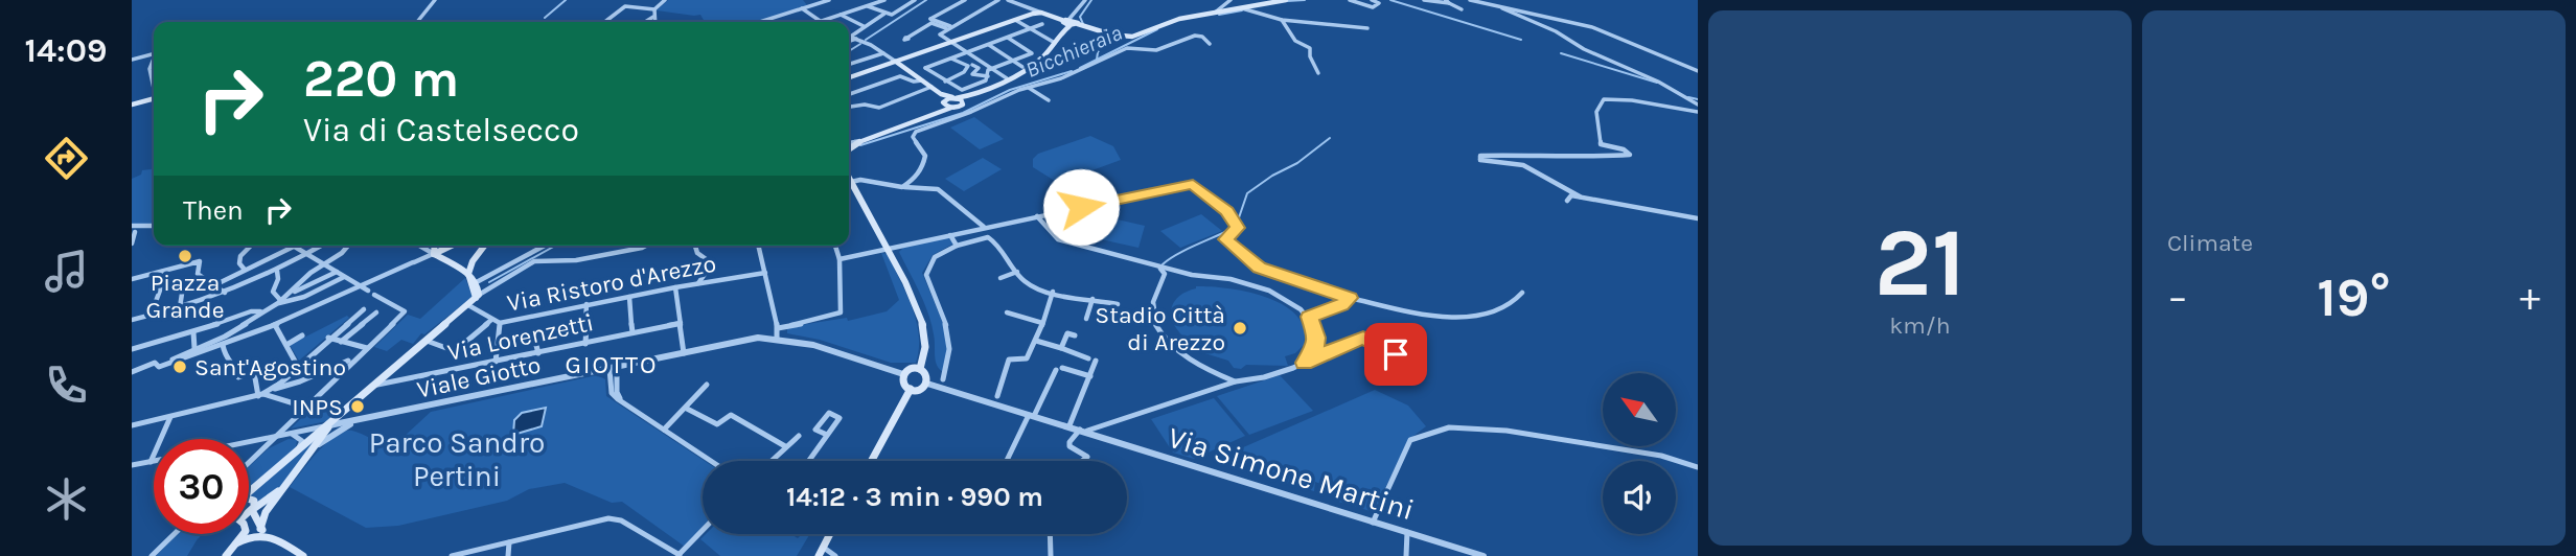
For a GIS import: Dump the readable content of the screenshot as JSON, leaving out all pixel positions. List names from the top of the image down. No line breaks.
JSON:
{"streets":{"street":["Via Ristoro d'Arezzo","Via Lorenzetti","Viale Giotto","Via Simone Martini"]},"districts":["GIOTTO"],"water":["Bicchieraia"],"parks":["Parco Sandro Pertini"],"places":["Piazza Grande","Stadio Città di Arezzo","Sant'Agostino","INPS"],"north":"top left","page":{"tabs":"14:09","tile":[["21","km/h"],"Climate"],"turn":["220 m","Via di Castelsecco"],"then":"Then","heat":["−","19°","+"],"limit":"30","trip":"14:12 · 3 min · 990 m"}}
